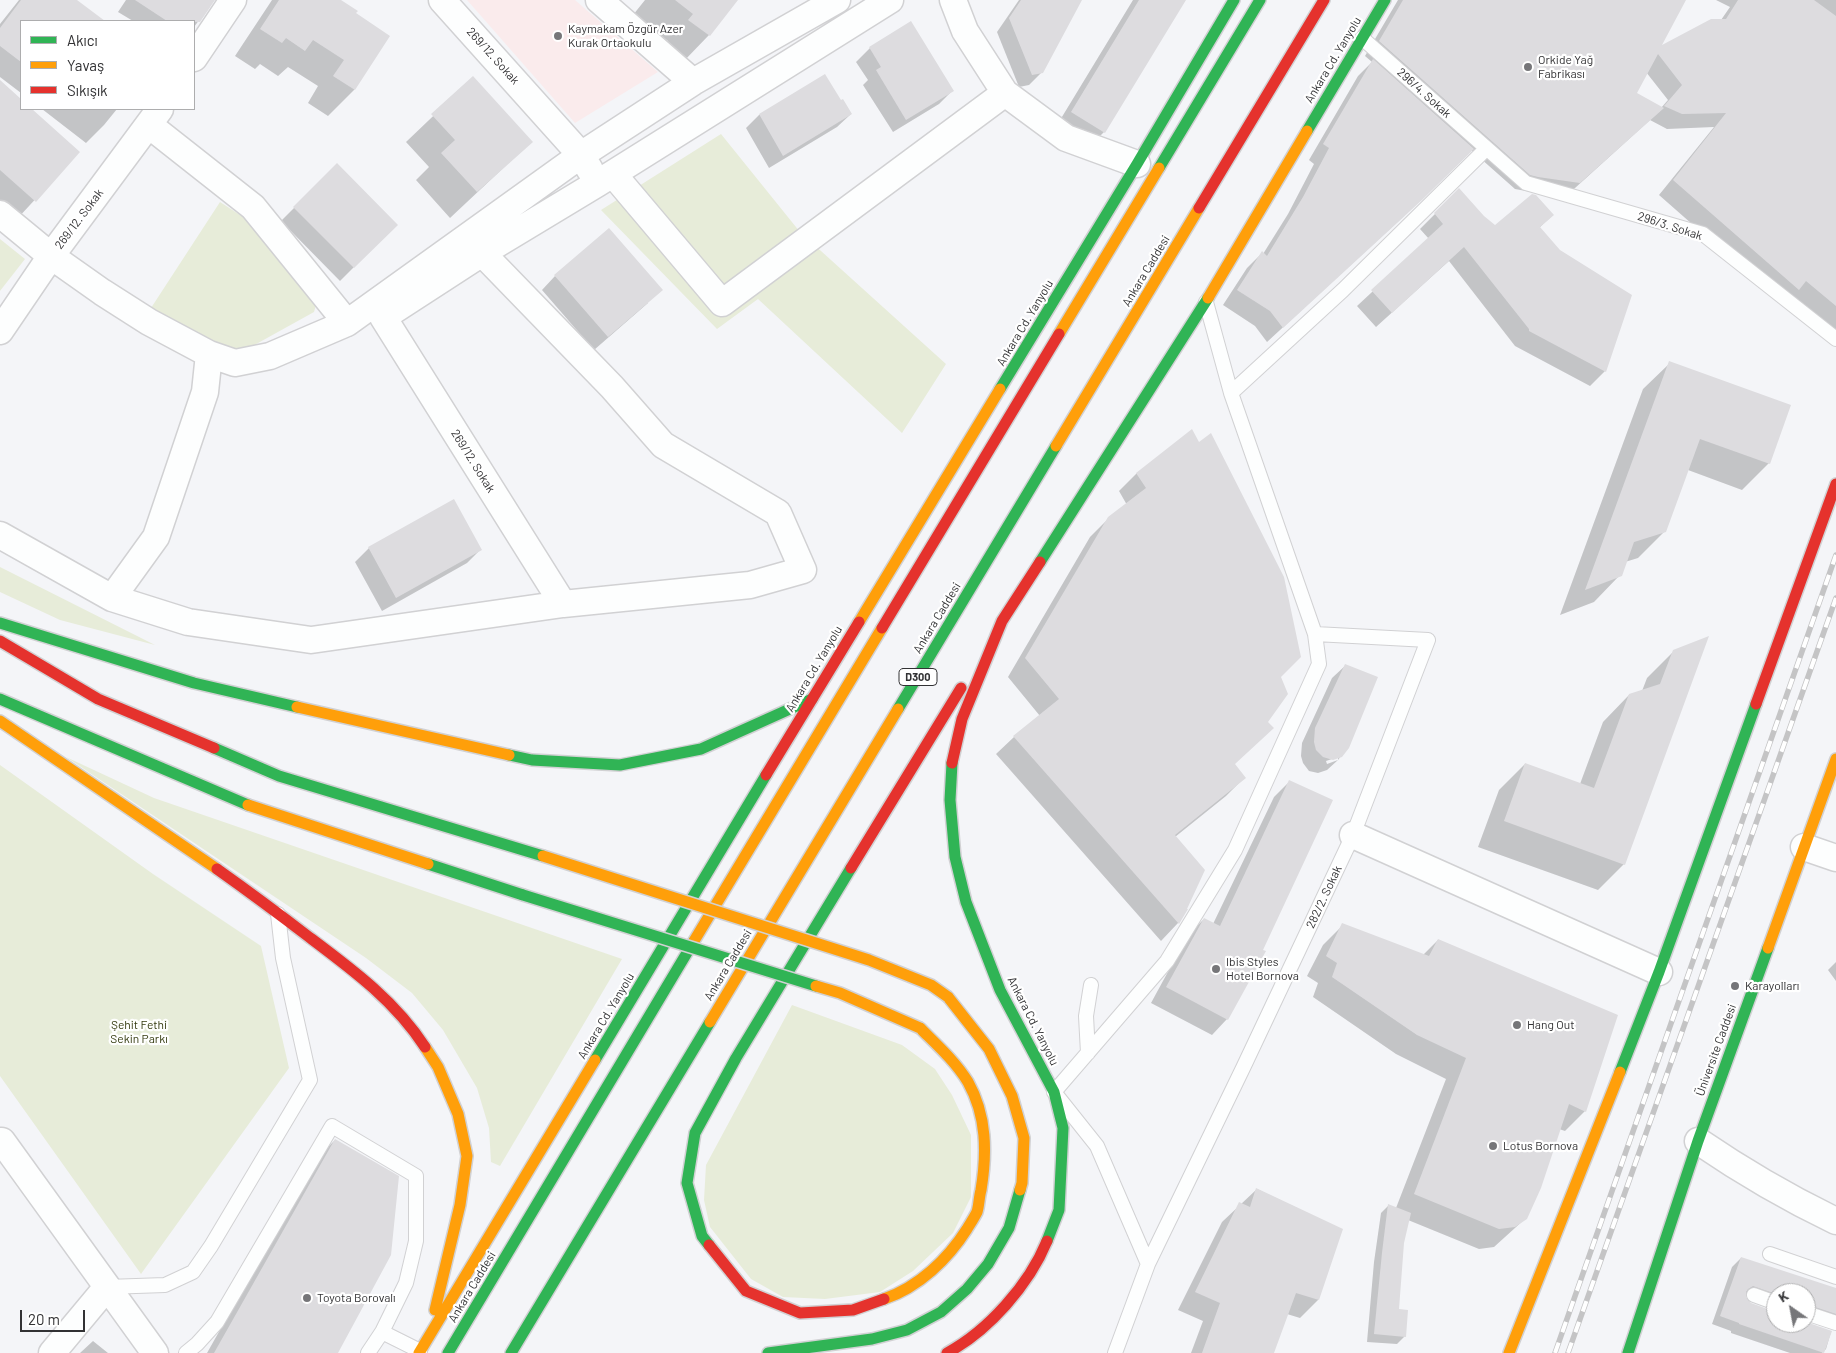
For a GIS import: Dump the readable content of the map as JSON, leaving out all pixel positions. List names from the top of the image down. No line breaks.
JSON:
{"streets":{"main road":["Ankara Cd. Yanyolu","Ankara Caddesi","D300","Üniversite Caddesi"],"street":["269/12. Sokak"],"lane":["296/4. Sokak","296/3. Sokak","282/2. Sokak"]},"crossings":[["Ankara Cd. Yanyolu","296/4. Sokak"],["296/4. Sokak","296/3. Sokak"]],"parks":["Şehit Fethi Sekin Parkı"],"places":["Kaymakam Özgür Azer Kurak Ortaokulu","Orkide Yağ Fabrikası","Ibis Styles Hotel Bornova","Karayolları","Hang Out","Lotus Bornova","Toyota Borovalı"],"legend":["Akıcı","Yavaş","Sıkışık"],"scale_bar":"20 m","north":"top left"}
